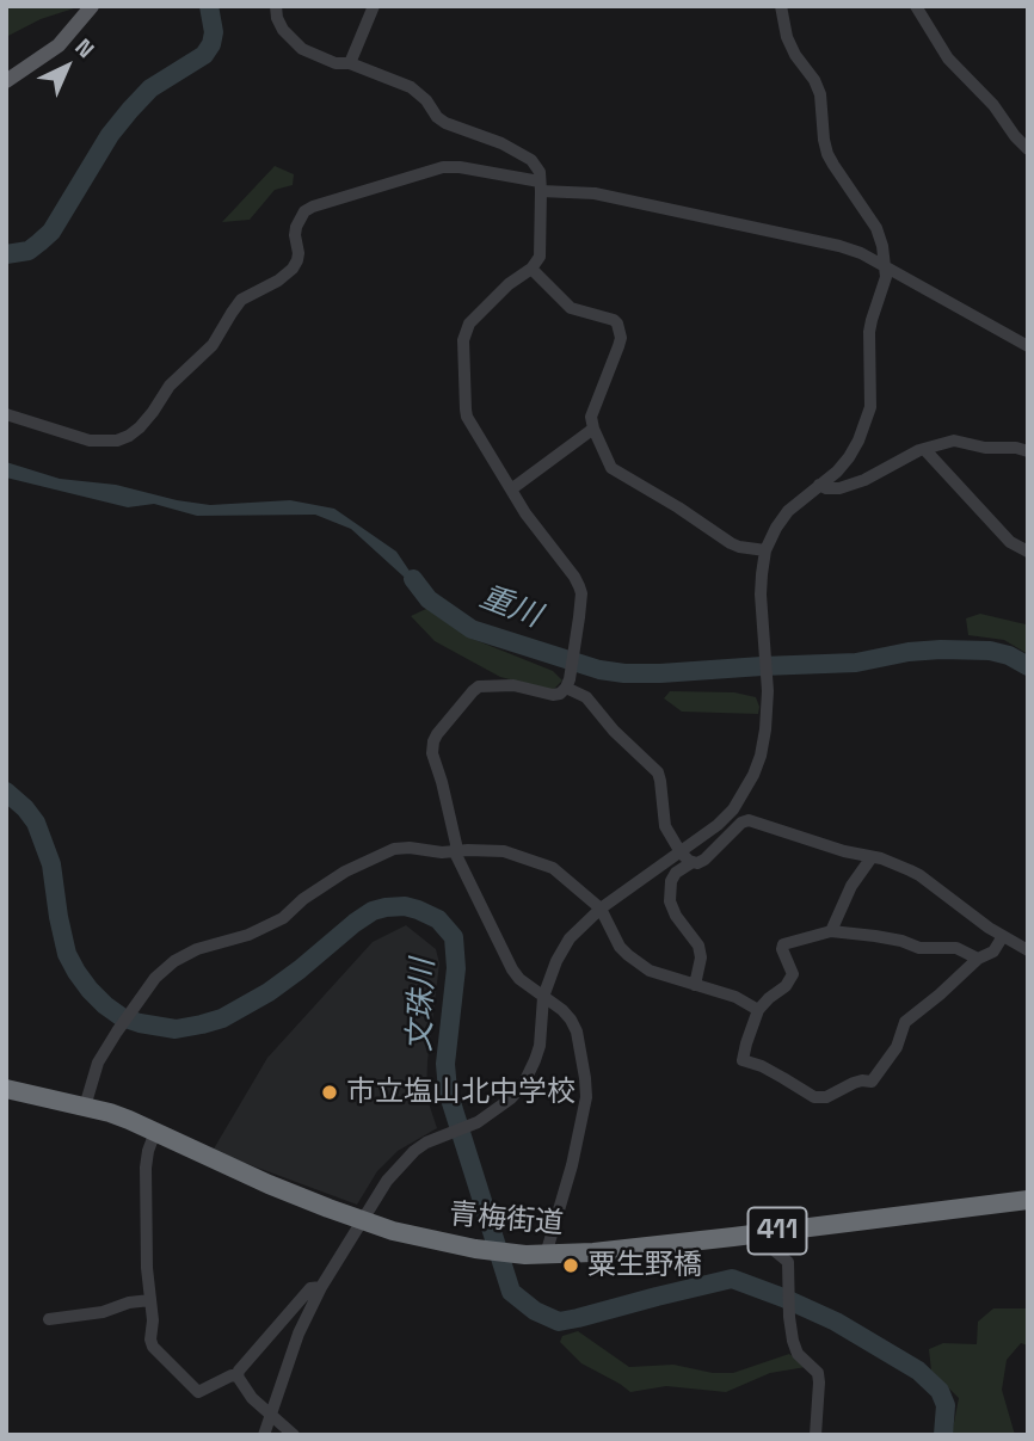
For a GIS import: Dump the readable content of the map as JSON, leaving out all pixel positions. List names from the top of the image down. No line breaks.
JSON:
{"streets":{"highway":["青梅街道","411"]},"water":["重川","文珠川"],"places":["市立塩山北中学校","粟生野橋"],"north":"top right"}
